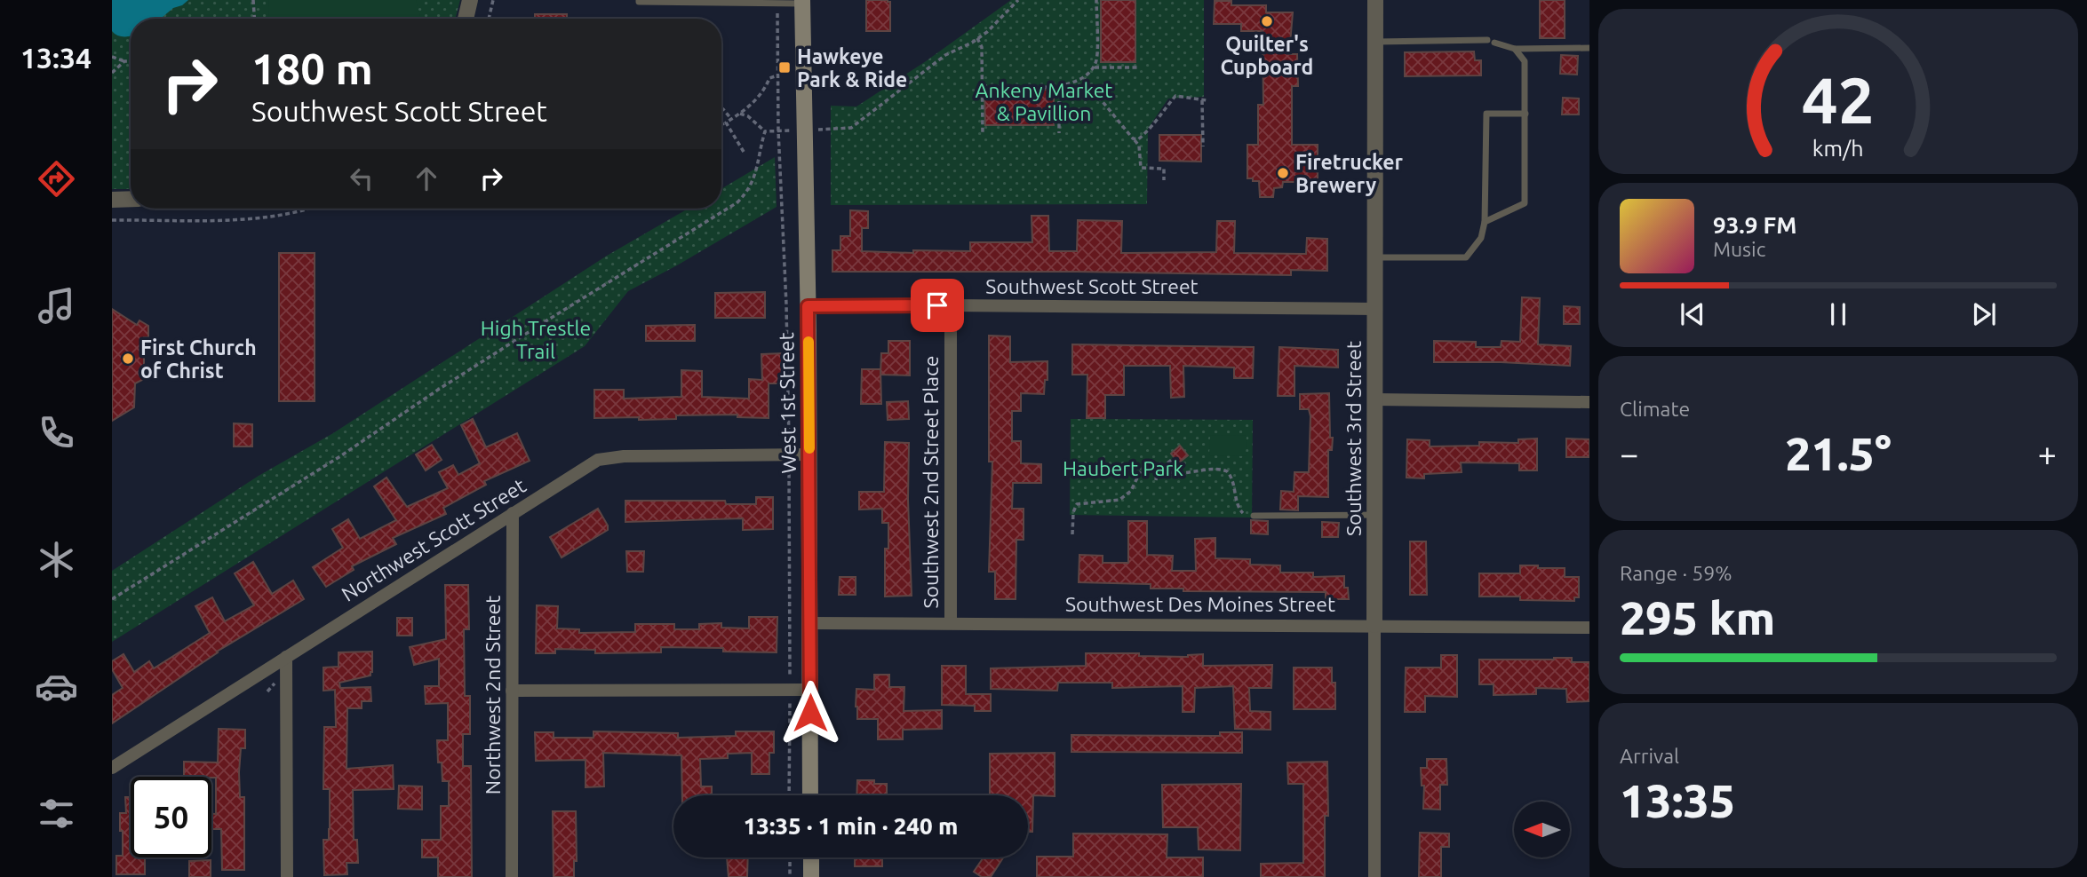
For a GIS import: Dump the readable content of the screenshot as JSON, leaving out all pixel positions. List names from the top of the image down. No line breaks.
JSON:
{"streets":{"main road":["West 1st Street"],"street":["Southwest Scott Street","Southwest 3rd Street","Southwest 2nd Street Place","Northwest Scott Street","Southwest Des Moines Street","Northwest 2nd Street"]},"crossings":[["Southwest Scott Street","West 1st Street"],["Southwest Scott Street","Southwest 3rd Street"],["Southwest Scott Street","Southwest 2nd Street Place"],["West 1st Street","Northwest Scott Street"],["West 1st Street","Southwest Des Moines Street"],["Southwest 3rd Street","Southwest Des Moines Street"],["Southwest 2nd Street Place","Southwest Des Moines Street"],["Northwest Scott Street","Northwest 2nd Street"]],"parks":["Ankeny Market & Pavillion","High Trestle Trail","Haubert Park"],"places":{"other":["Quilter's Cupboard","Firetrucker Brewery","First Church of Christ"],"transit":["Hawkeye Park & Ride"]},"north":"left","page":{"tabs":"13:34","turn":["180 m","Southwest Scott Street"],"song":["93.9 FM","Music"],"tile":["Climate",["Range · 59%","295 km"],["Arrival","13:35"]],"heat":["−","21.5°","+"],"limit":"50","trip":"13:35 · 1 min · 240 m","gauge":["42","km/h"]}}
